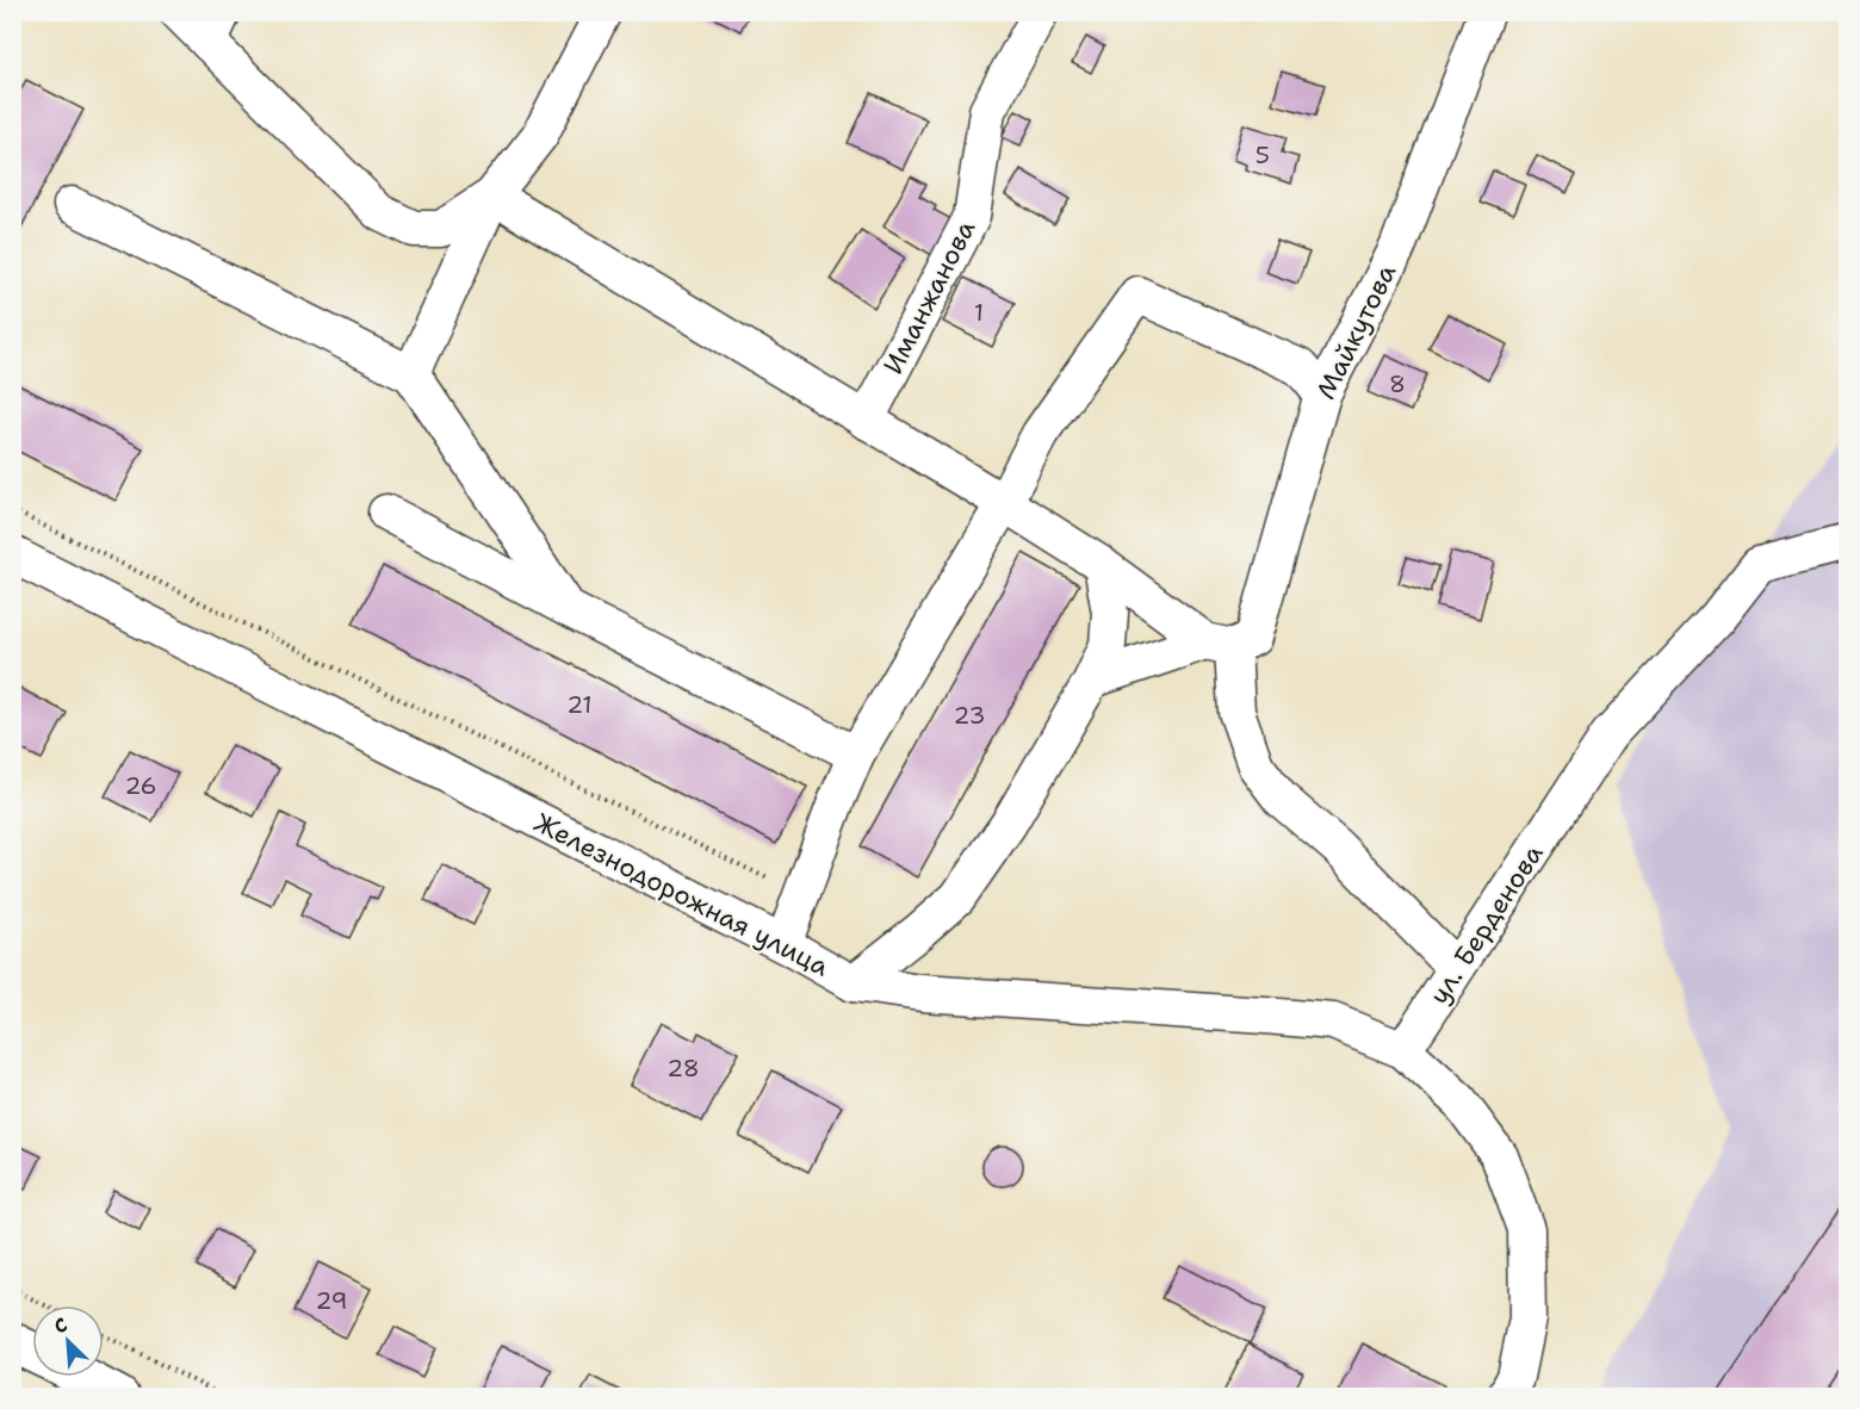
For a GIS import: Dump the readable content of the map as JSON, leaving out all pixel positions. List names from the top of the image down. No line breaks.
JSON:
{"streets":{"street":["Иманжанова","Майкутова","Железнодорожная улица","ул. Берденова"]},"crossings":[["Железнодорожная улица","ул. Берденова"]],"house_numbers":["5","1","8","21","23","26","28","29"],"north":"top left"}
